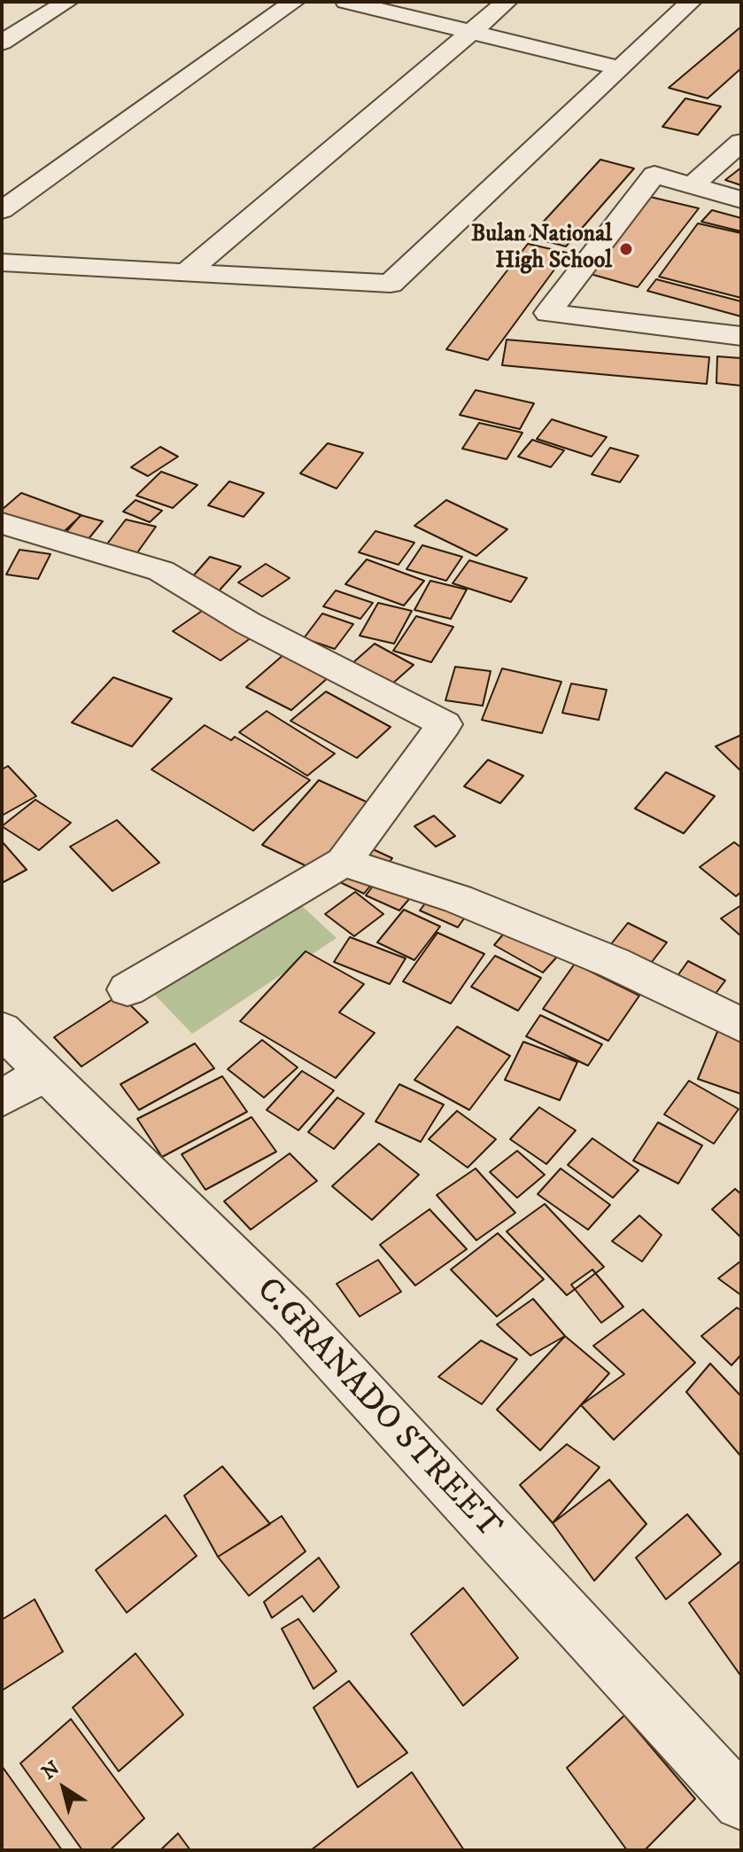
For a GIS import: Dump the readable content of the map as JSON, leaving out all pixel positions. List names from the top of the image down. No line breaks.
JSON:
{"streets":{"street":["C.GRANADO STREET"]},"places":["Bulan National High School"],"north":"top left"}
